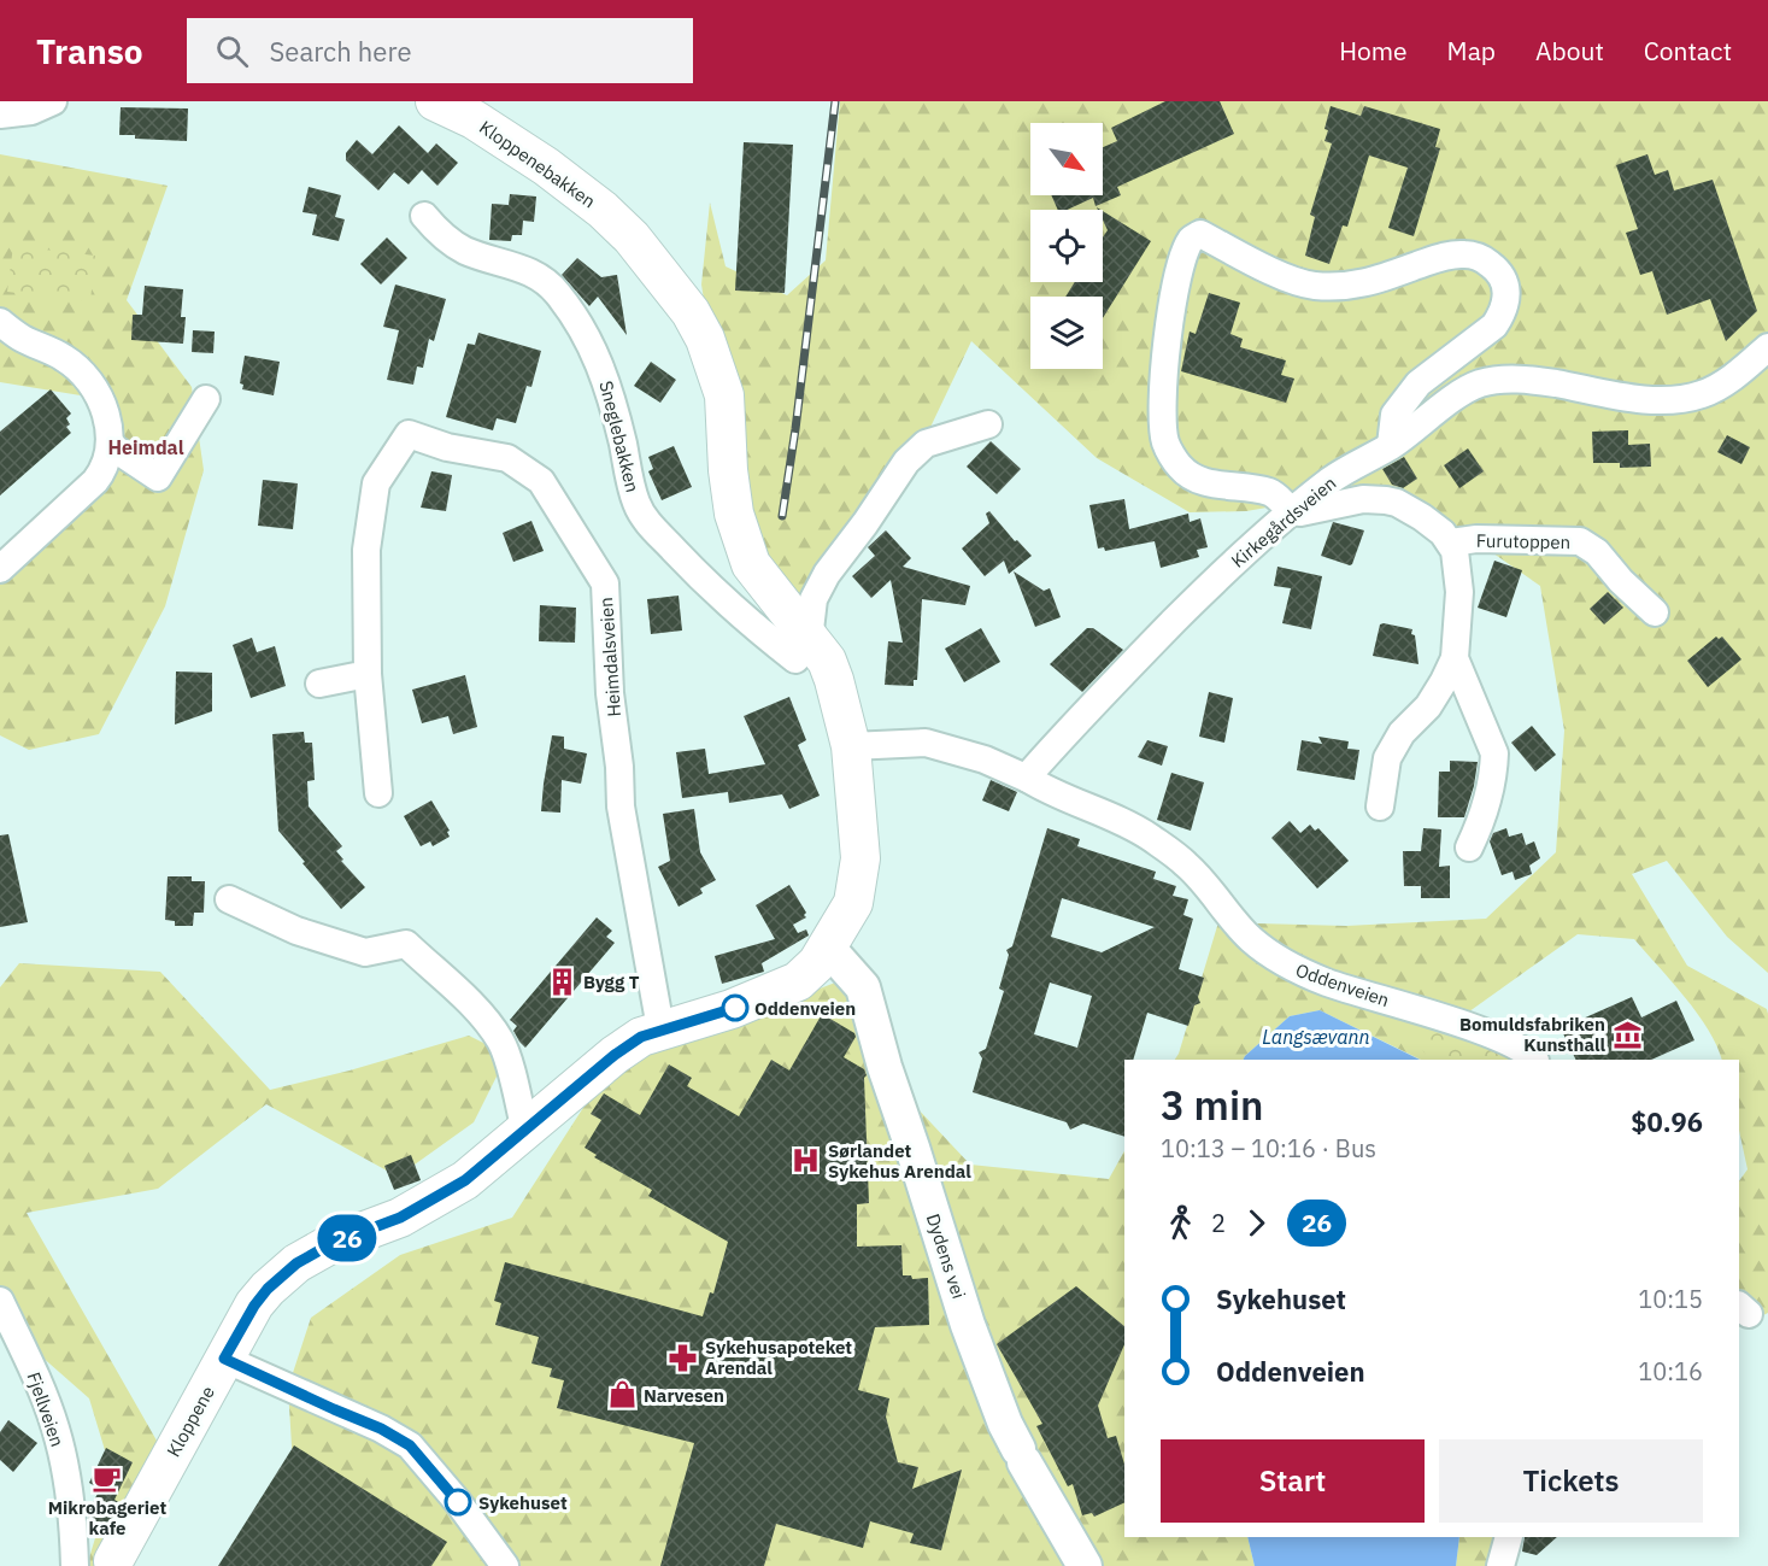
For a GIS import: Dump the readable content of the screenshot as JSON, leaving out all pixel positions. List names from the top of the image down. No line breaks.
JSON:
{"streets":{"main road":["Kloppenebakken","Kloppene"],"street":["Sneglebakken","Kirkegårdsveien","Furutoppen","Heimdalsveien","Oddenveien","Dydens vei","Fjellveien"]},"crossings":[["Kloppenebakken","Sneglebakken"],["Kloppenebakken","Dydens vei"],["Kloppenebakken","Kloppene"],["Kirkegårdsveien","Furutoppen"],["Kirkegårdsveien","Oddenveien"],["Heimdalsveien","Kloppene"],["Dydens vei","Kloppene"]],"districts":["Heimdal"],"water":["Langsævann"],"places":{"building":["Bygg T"],"other":["Oddenveien","Sykehuset"],"museum":["Bomuldsfabriken Kunsthall"],"hospital":["Sørlandet Sykehus Arendal"],"pharmacy":["Sykehusapoteket Arendal"],"shop":["Narvesen"],"cafe":["Mikrobageriet kafe"]},"lines":["bus line 26"],"north":"bottom right","page":{"header":"Transo","search":"Search here","nav":["Home","Map","About","Contact"],"on_map":"26","heading":["3 min","10:13 – 10:16 · Bus","$0.96"],"legs":["2","26"],"list":[{"name":"Sykehuset","value":"10:15"},{"name":"Oddenveien","value":"10:16"}],"buttons":["Start","Tickets"]}}
